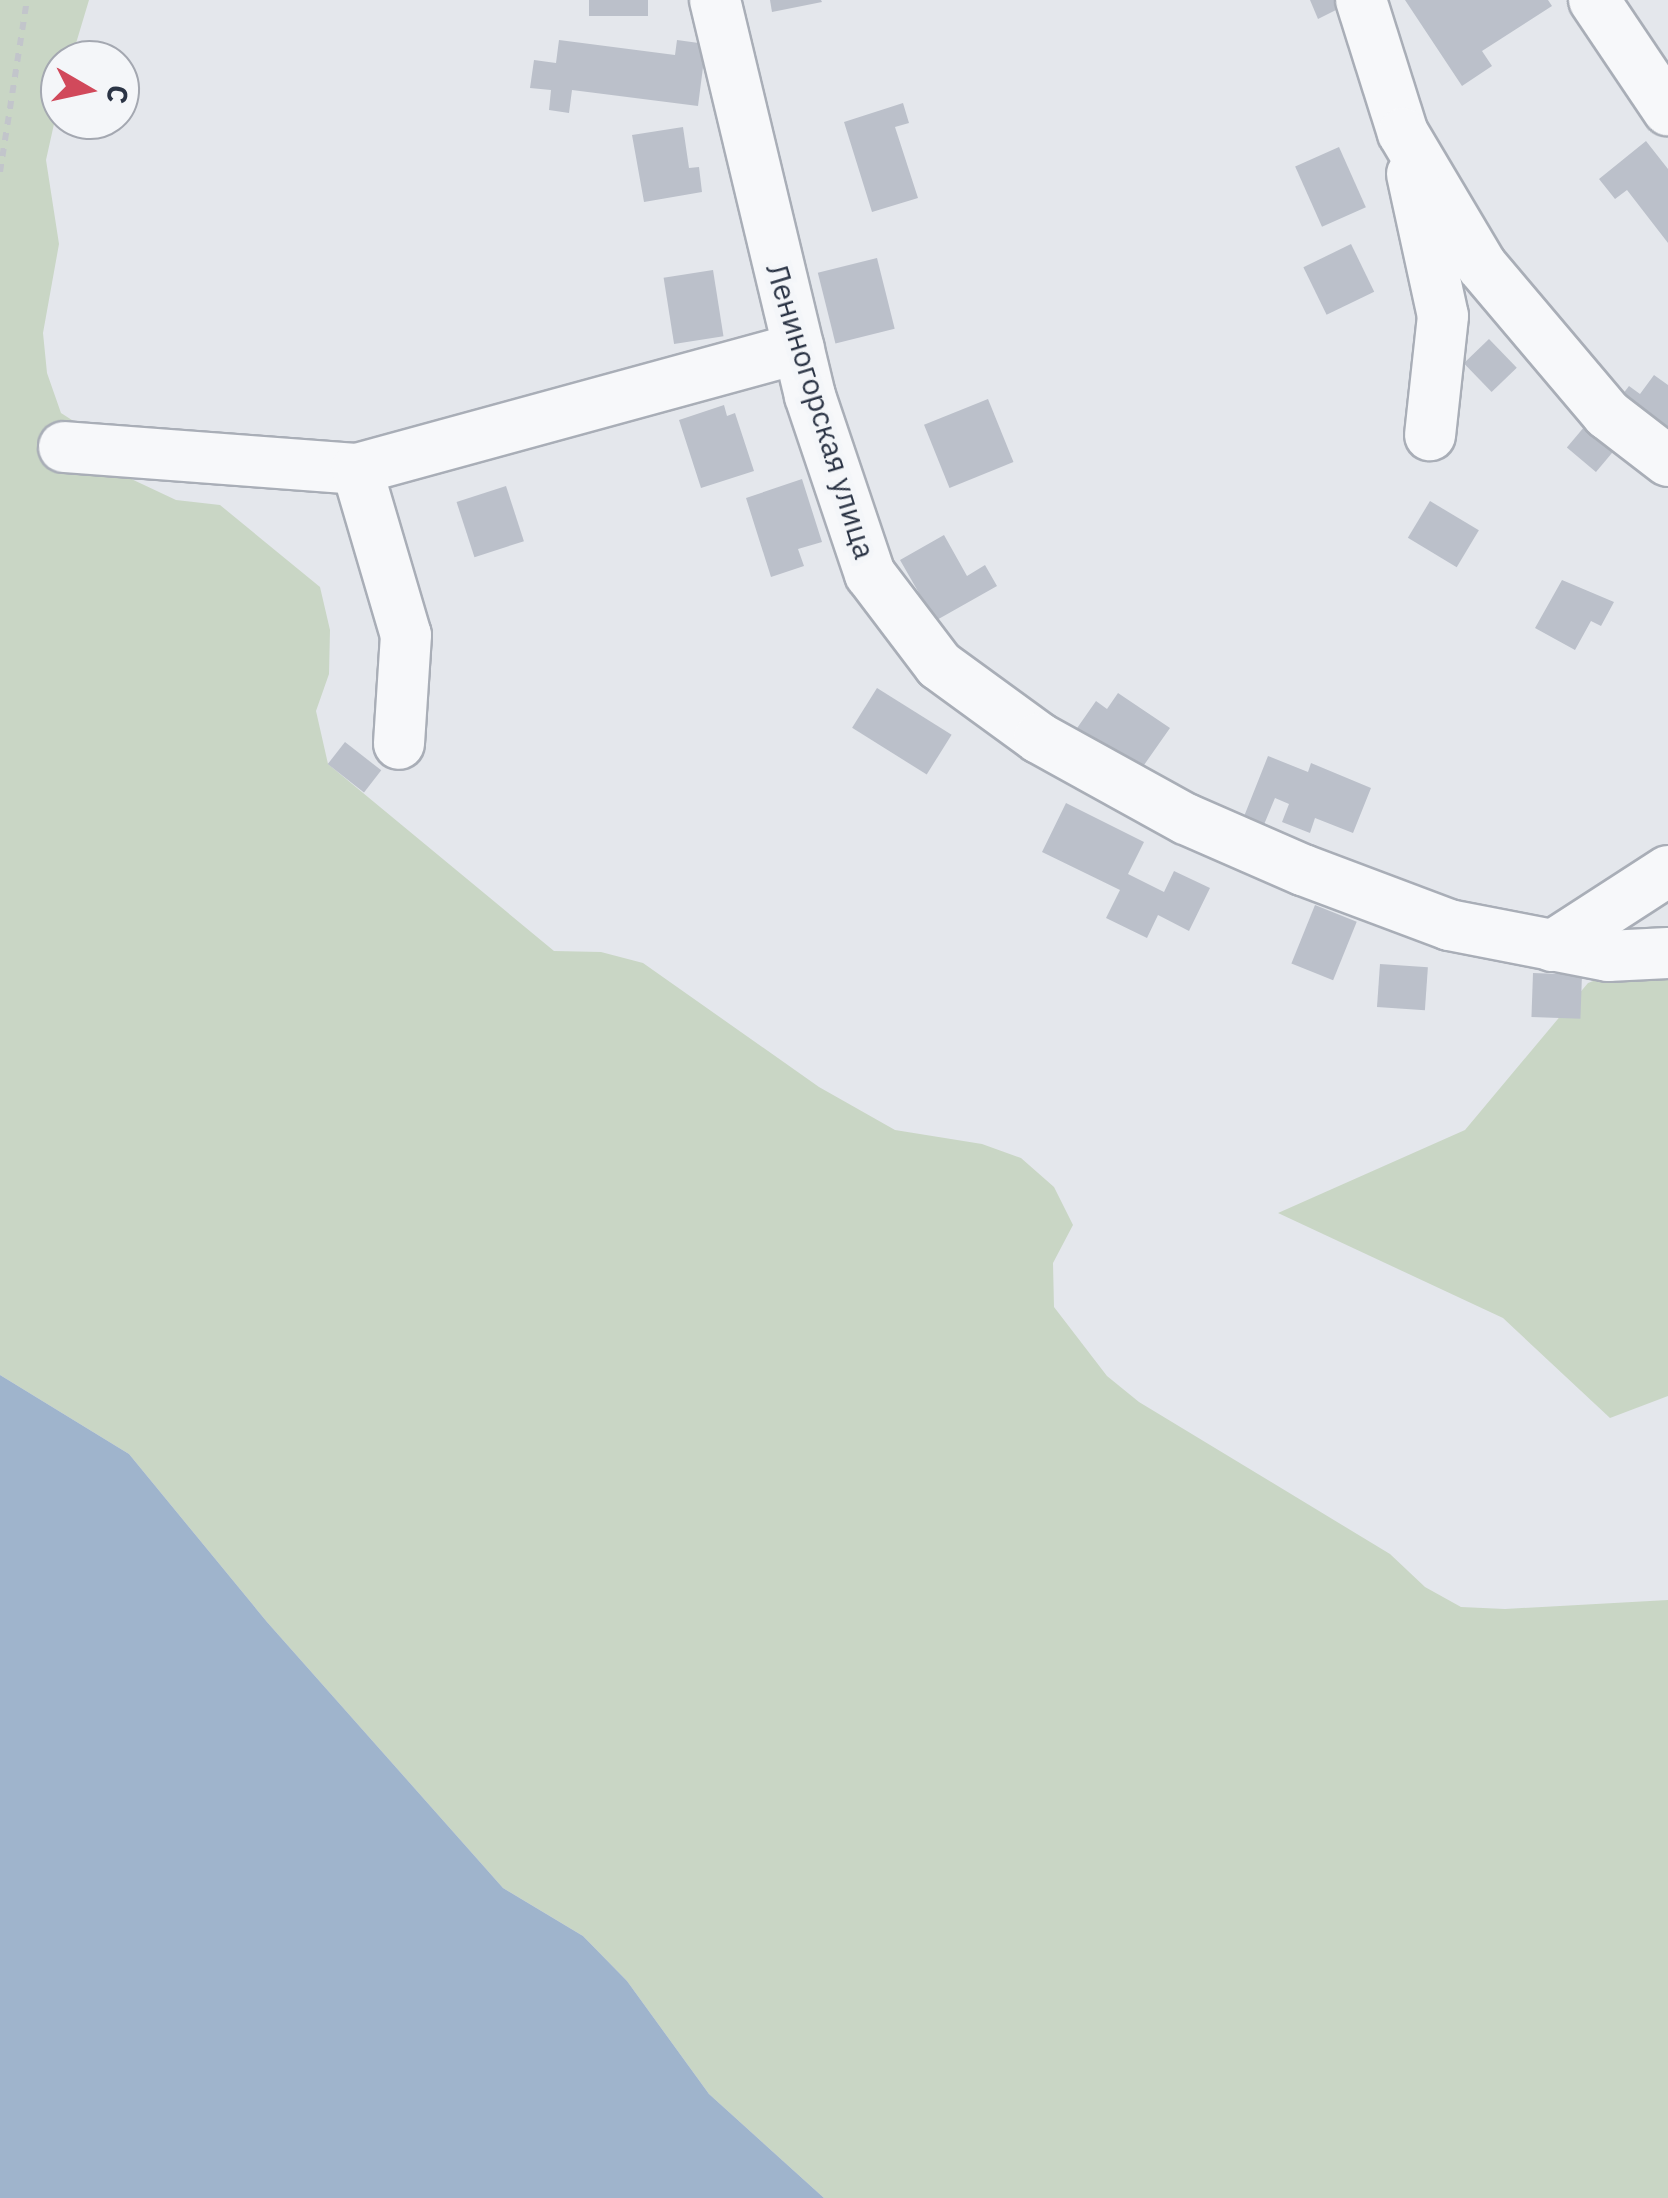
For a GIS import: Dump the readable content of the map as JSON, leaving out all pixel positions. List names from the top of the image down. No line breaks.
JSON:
{"streets":{"street":["Лениногорская улица"]},"north":"right"}
